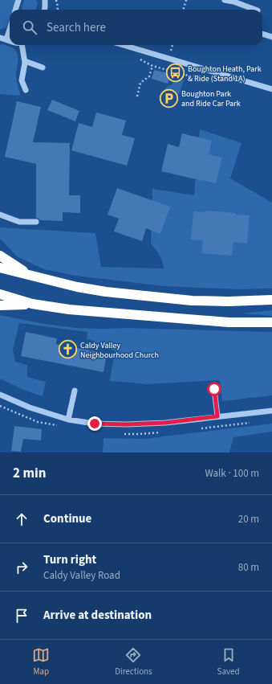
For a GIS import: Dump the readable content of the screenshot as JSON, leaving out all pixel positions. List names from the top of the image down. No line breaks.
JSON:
{"places":{"bus stop":["Boughton Heath, Park & Ride (Stand 1A)"],"parking":["Boughton Park and Ride Car Park"],"church":["Caldy Valley Neighbourhood Church"]},"page":{"search":"Search here","heading":["2 min","Walk · 100 m"],"list":[["Continue","20 m"],["Turn right","Caldy Valley Road","80 m"],"Arrive at destination"],"nav":["Map","Directions","Saved"]}}
